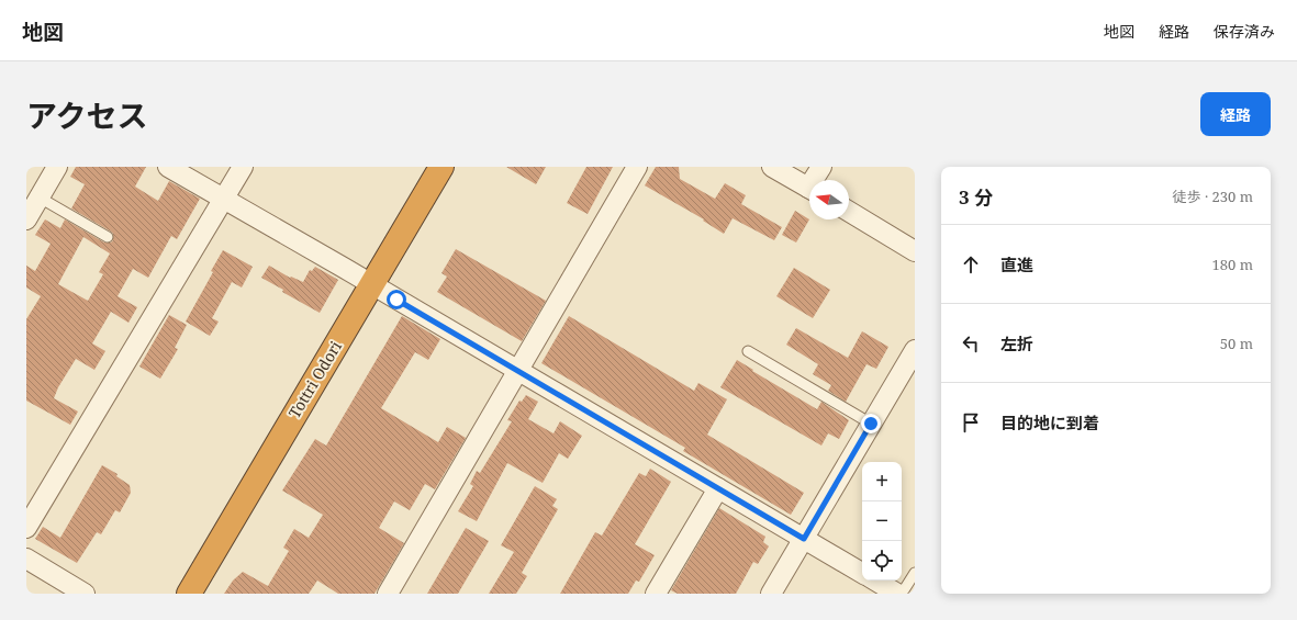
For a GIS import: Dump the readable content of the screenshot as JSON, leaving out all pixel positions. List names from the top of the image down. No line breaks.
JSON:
{"streets":{"highway":["Tottri Odori"]},"north":"left","page":{"header":"地図","nav":["地図","経路","保存済み"],"title":"アクセス","buttons":"経路","heading":["3 分","徒歩 · 230 m"],"list":[["直進","180 m"],["左折","50 m"],"目的地に到着"],"map_buttons":["+","−"]}}
